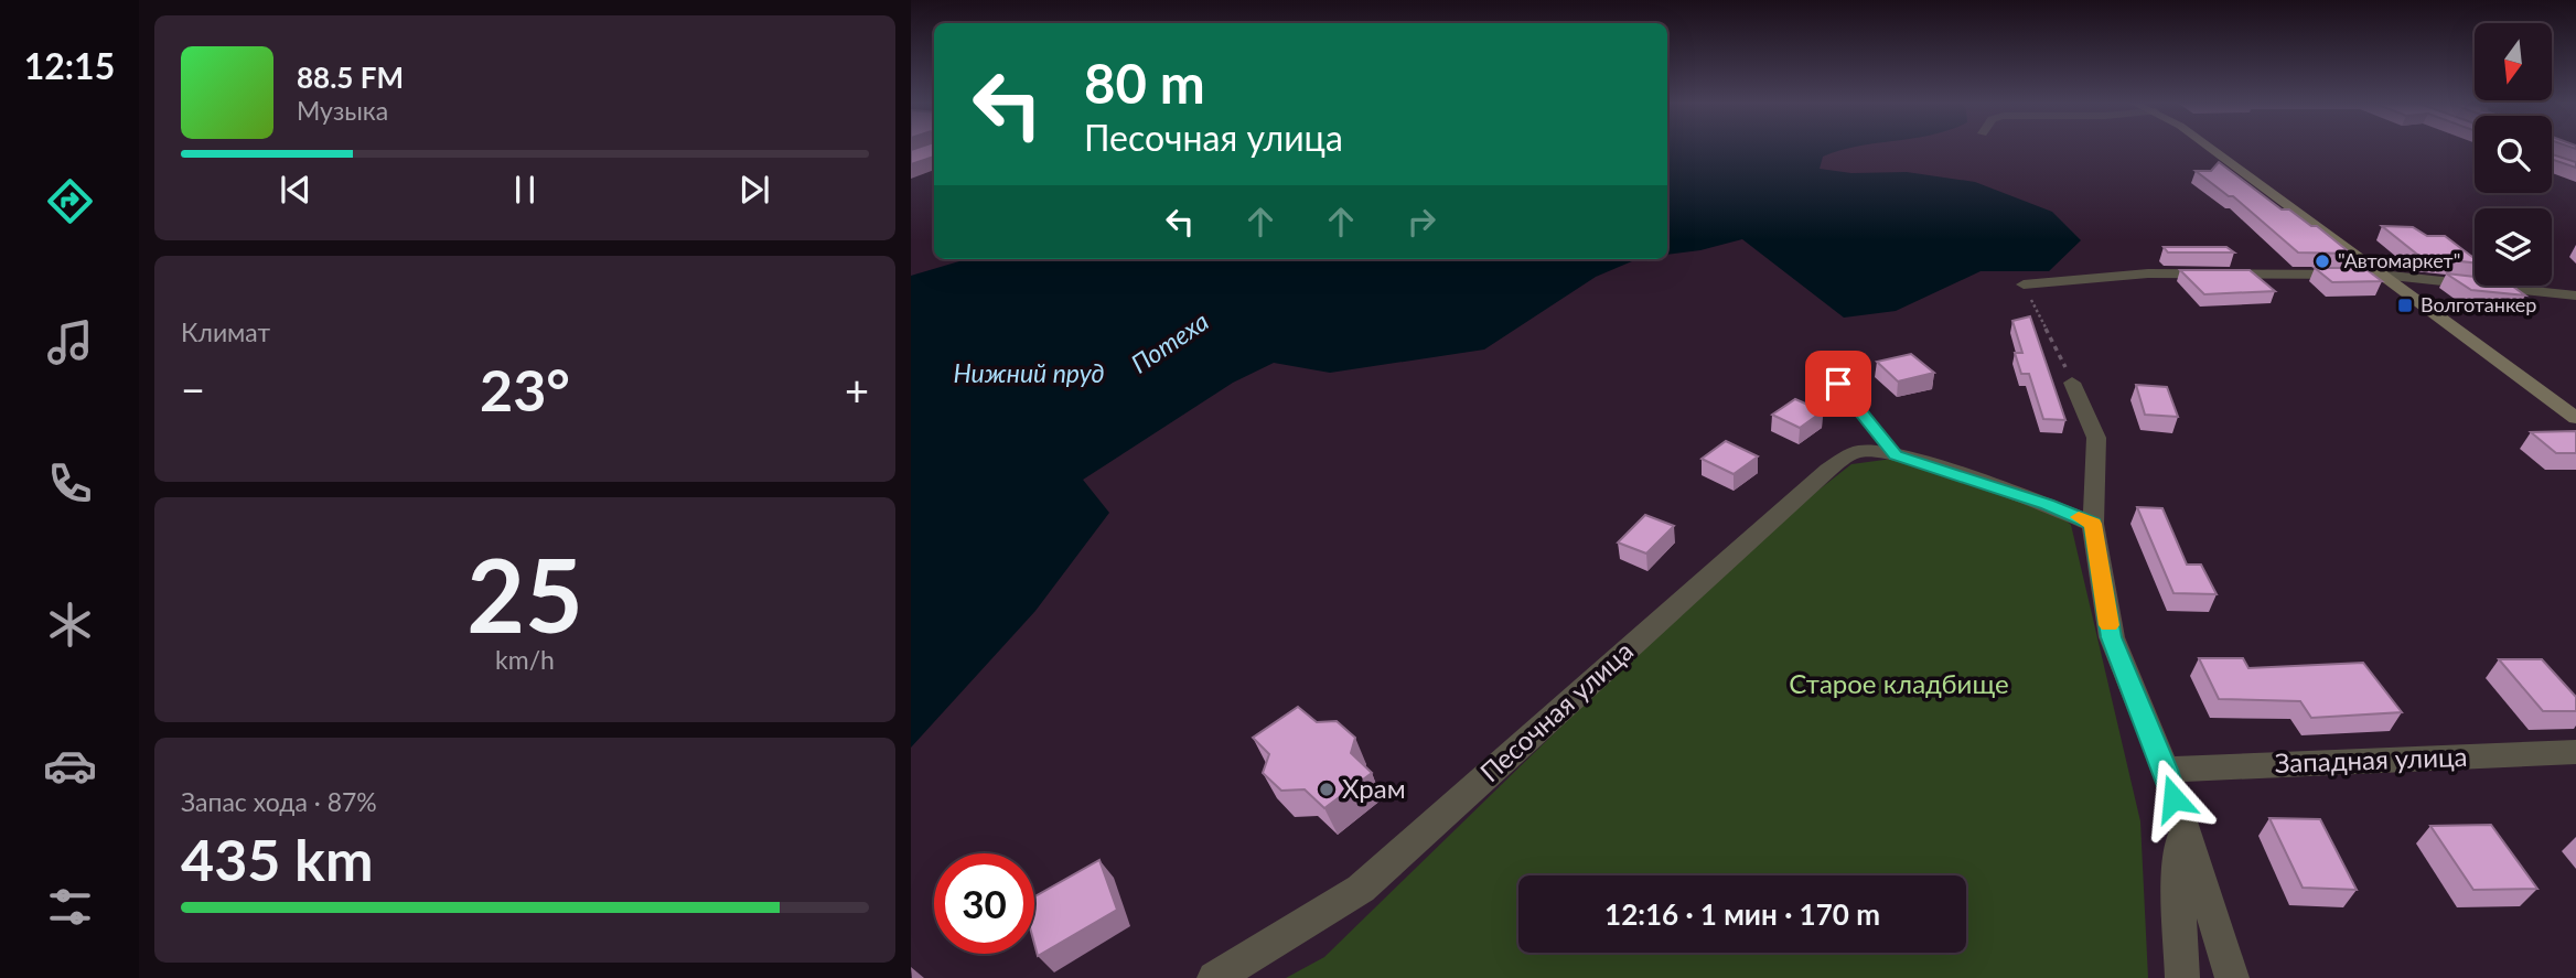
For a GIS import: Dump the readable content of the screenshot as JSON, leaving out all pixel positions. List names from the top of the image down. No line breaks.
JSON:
{"streets":{"street":["Песочная улица","Западная улица"]},"water":["Потеха","Нижний пруд"],"parks":["Старое кладбище"],"places":{"other":["\"Автомаркет\"","Храм"],"transit":["Волготанкер"]},"north":"bottom","page":{"tabs":"12:15","turn":["80 m","Песочная улица"],"song":["88.5 FM","Музыка"],"tile":["Климат",["25","km/h"],["Запас хода · 87%","435 km"]],"heat":["−","23°","+"],"limit":"30","trip":"12:16 · 1 мин · 170 m"}}
